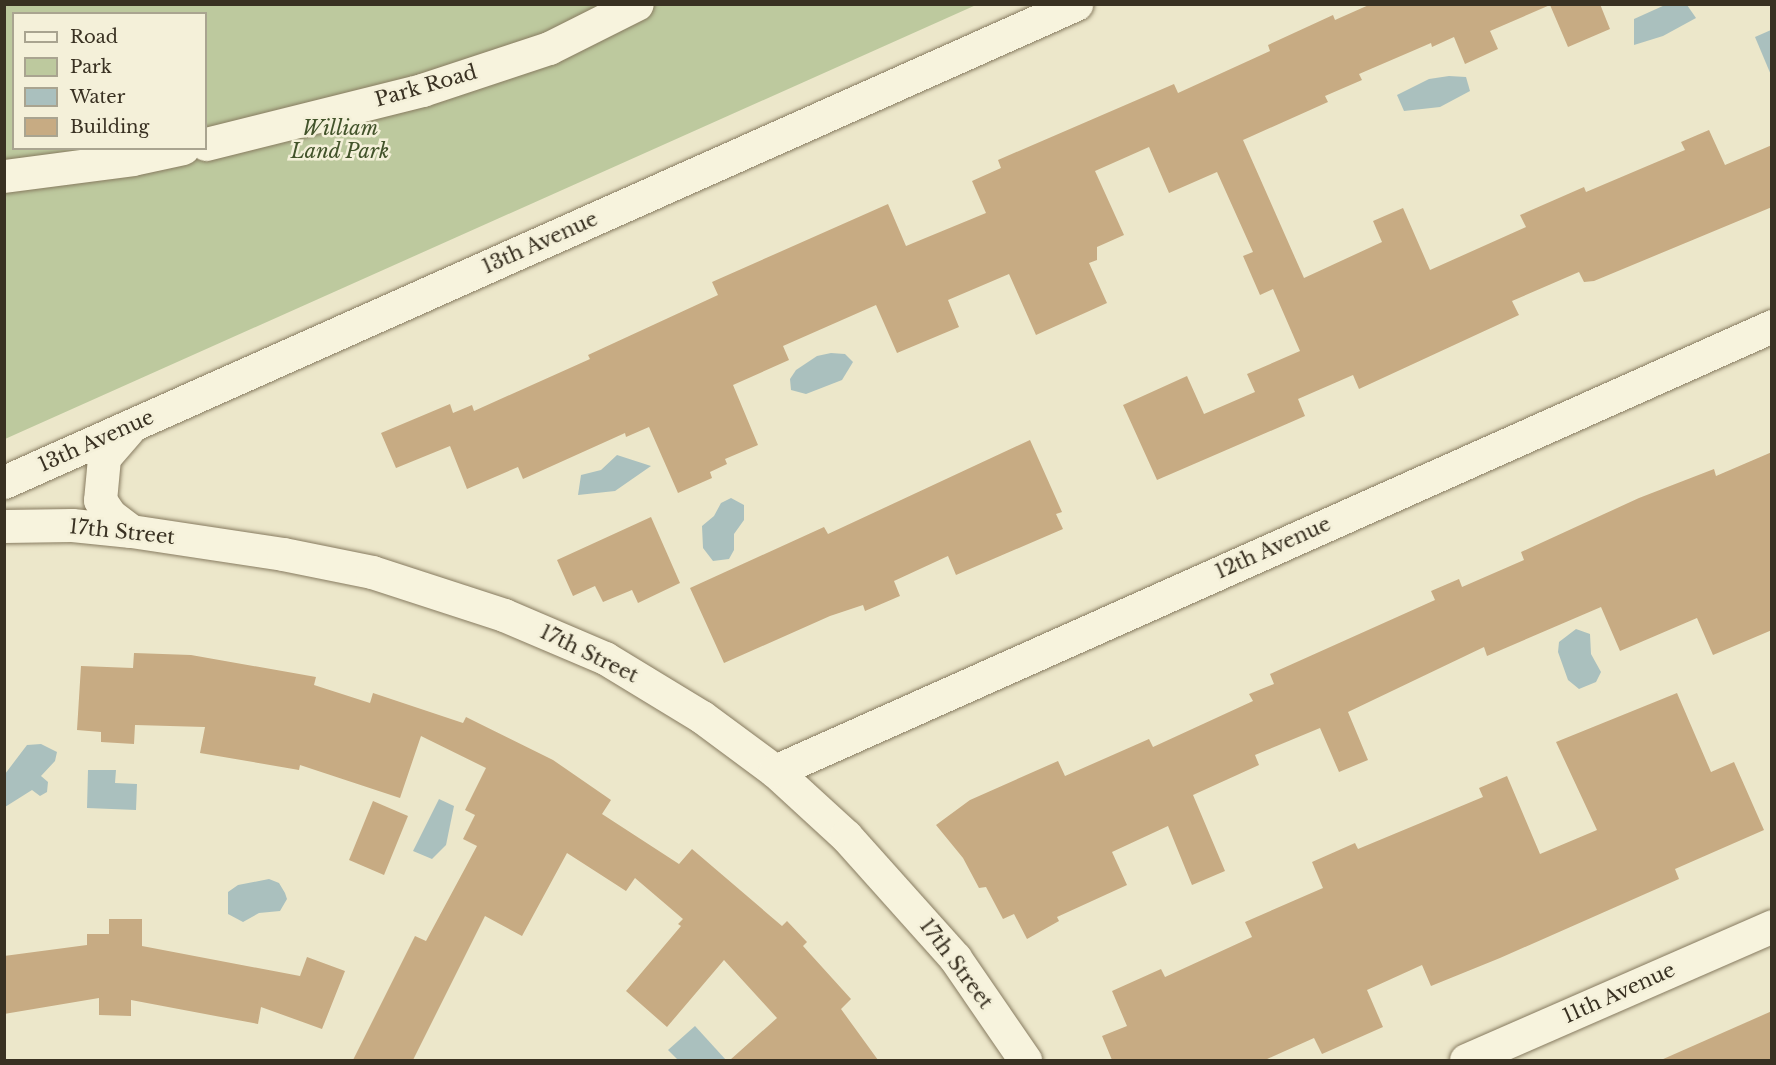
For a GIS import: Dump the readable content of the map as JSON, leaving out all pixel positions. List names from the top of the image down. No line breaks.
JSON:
{"streets":{"street":["Park Road","13th Avenue","17th Street","12th Avenue","11th Avenue"]},"crossings":[["17th Street","12th Avenue"]],"parks":["William Land Park"],"legend":["Road","Park","Water","Building"]}
